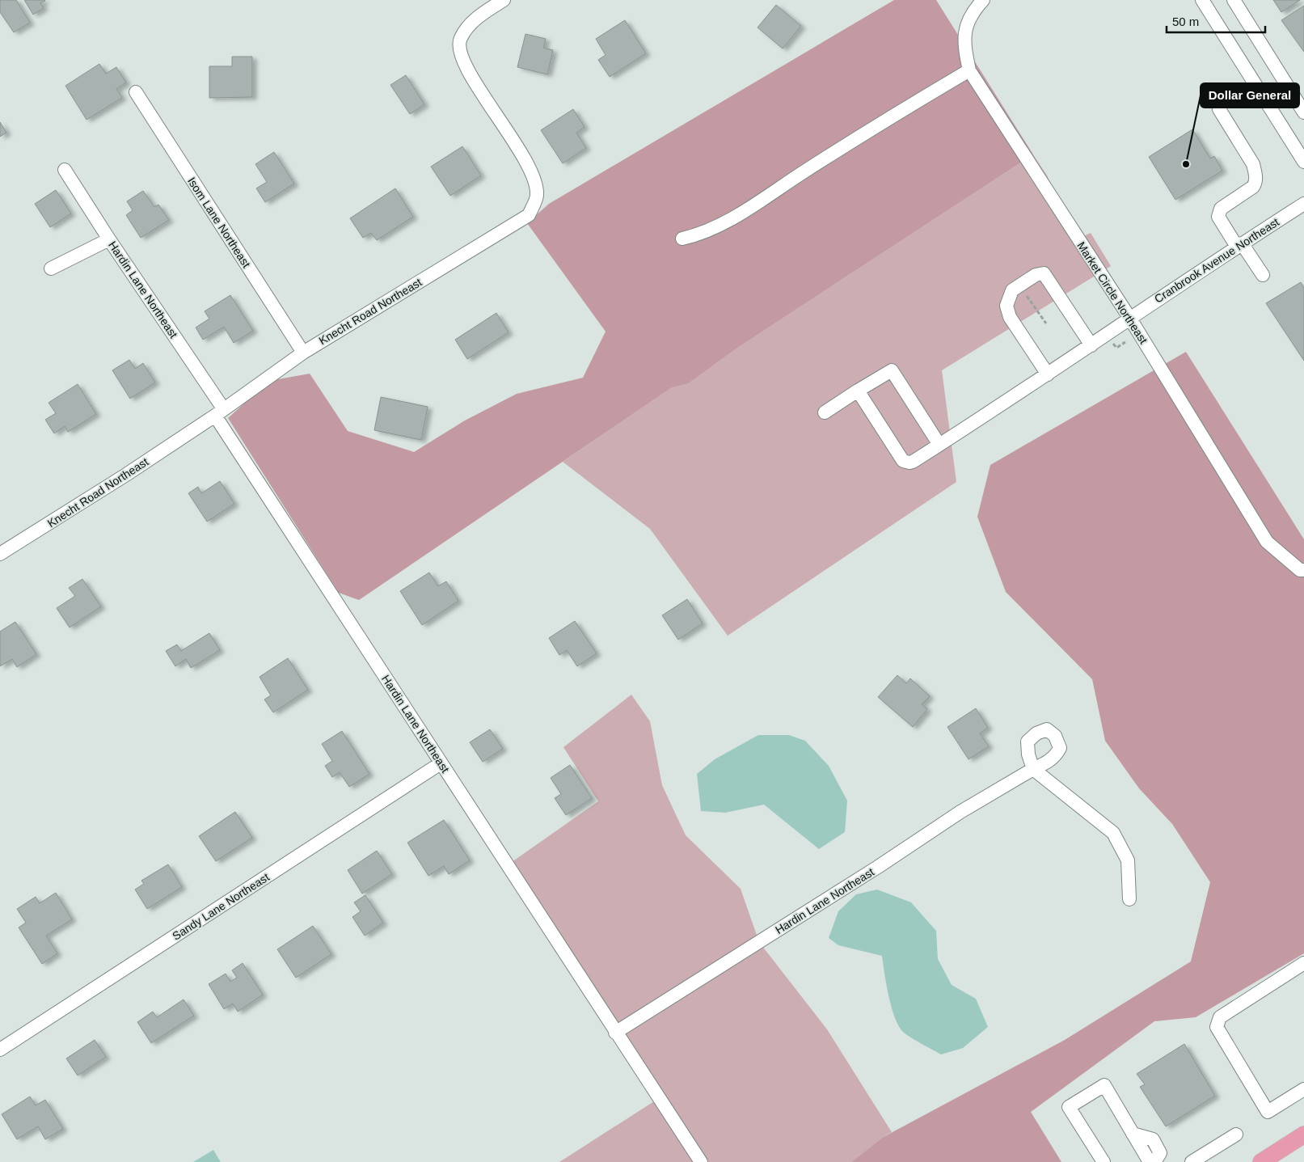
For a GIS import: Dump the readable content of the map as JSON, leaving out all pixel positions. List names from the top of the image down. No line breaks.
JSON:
{"streets":{"street":["Isom Lane Northeast","Cranbrook Avenue Northeast","Hardin Lane Northeast","Market Circle Northeast","Knecht Road Northeast","Sandy Lane Northeast"]},"crossings":[["Isom Lane Northeast","Knecht Road Northeast"],["Cranbrook Avenue Northeast","Market Circle Northeast"],["Hardin Lane Northeast","Knecht Road Northeast"],["Hardin Lane Northeast","Sandy Lane Northeast"]],"places":["Dollar General"],"scale_bar":"50 m"}
